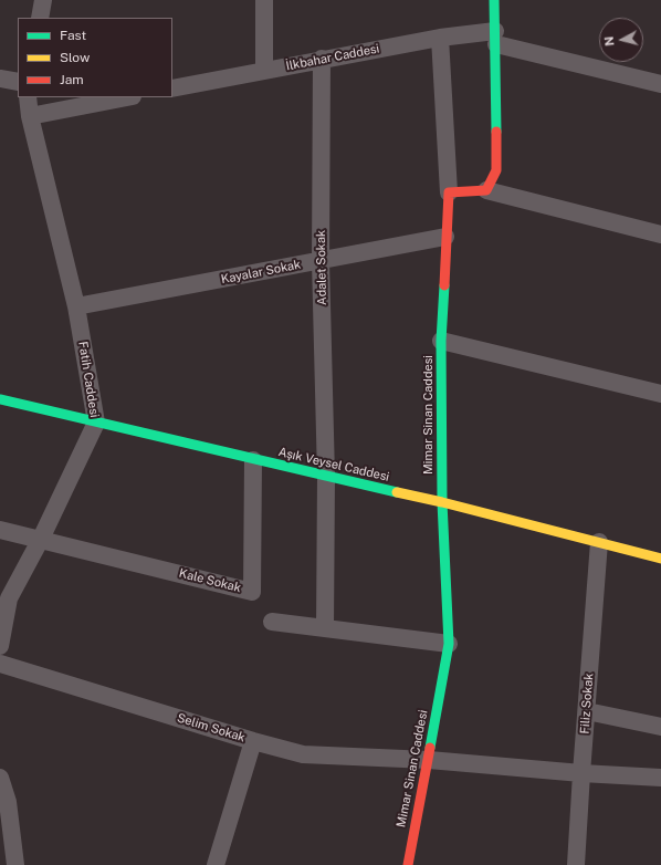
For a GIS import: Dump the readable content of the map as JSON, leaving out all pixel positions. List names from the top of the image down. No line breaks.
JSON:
{"streets":{"street":["İlkbahar Caddesi","Adalet Sokak","Kayalar Sokak","Fatih Caddesi","Mimar Sinan Caddesi","Aşık Veysel Caddesi","Kale Sokak","Filiz Sokak","Selim Sokak"]},"crossings":[["İlkbahar Caddesi","Adalet Sokak"],["Adalet Sokak","Kayalar Sokak"],["Adalet Sokak","Aşık Veysel Caddesi"],["Kayalar Sokak","Fatih Caddesi"],["Kayalar Sokak","Mimar Sinan Caddesi"],["Fatih Caddesi","Aşık Veysel Caddesi"],["Fatih Caddesi","Kale Sokak"],["Mimar Sinan Caddesi","Aşık Veysel Caddesi"],["Mimar Sinan Caddesi","Selim Sokak"],["Aşık Veysel Caddesi","Kale Sokak"],["Aşık Veysel Caddesi","Filiz Sokak"],["Filiz Sokak","Selim Sokak"]],"legend":["Fast","Slow","Jam"],"north":"left"}
